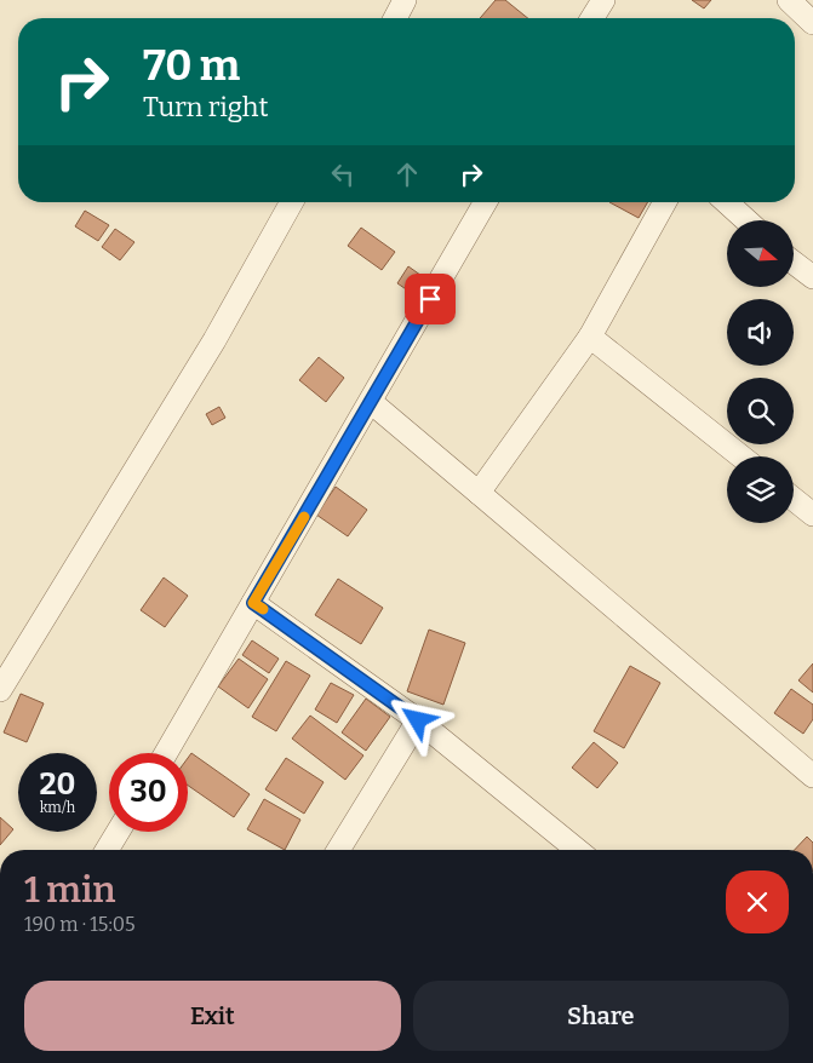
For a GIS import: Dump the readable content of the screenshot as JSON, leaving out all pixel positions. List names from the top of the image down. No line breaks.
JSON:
{"north":"right","page":{"turn":["70 m","Turn right"],"speed":"20 km/h","limit":"30","heading":["1 min","190 m · 15:05"],"buttons":["Exit","Share"]}}
